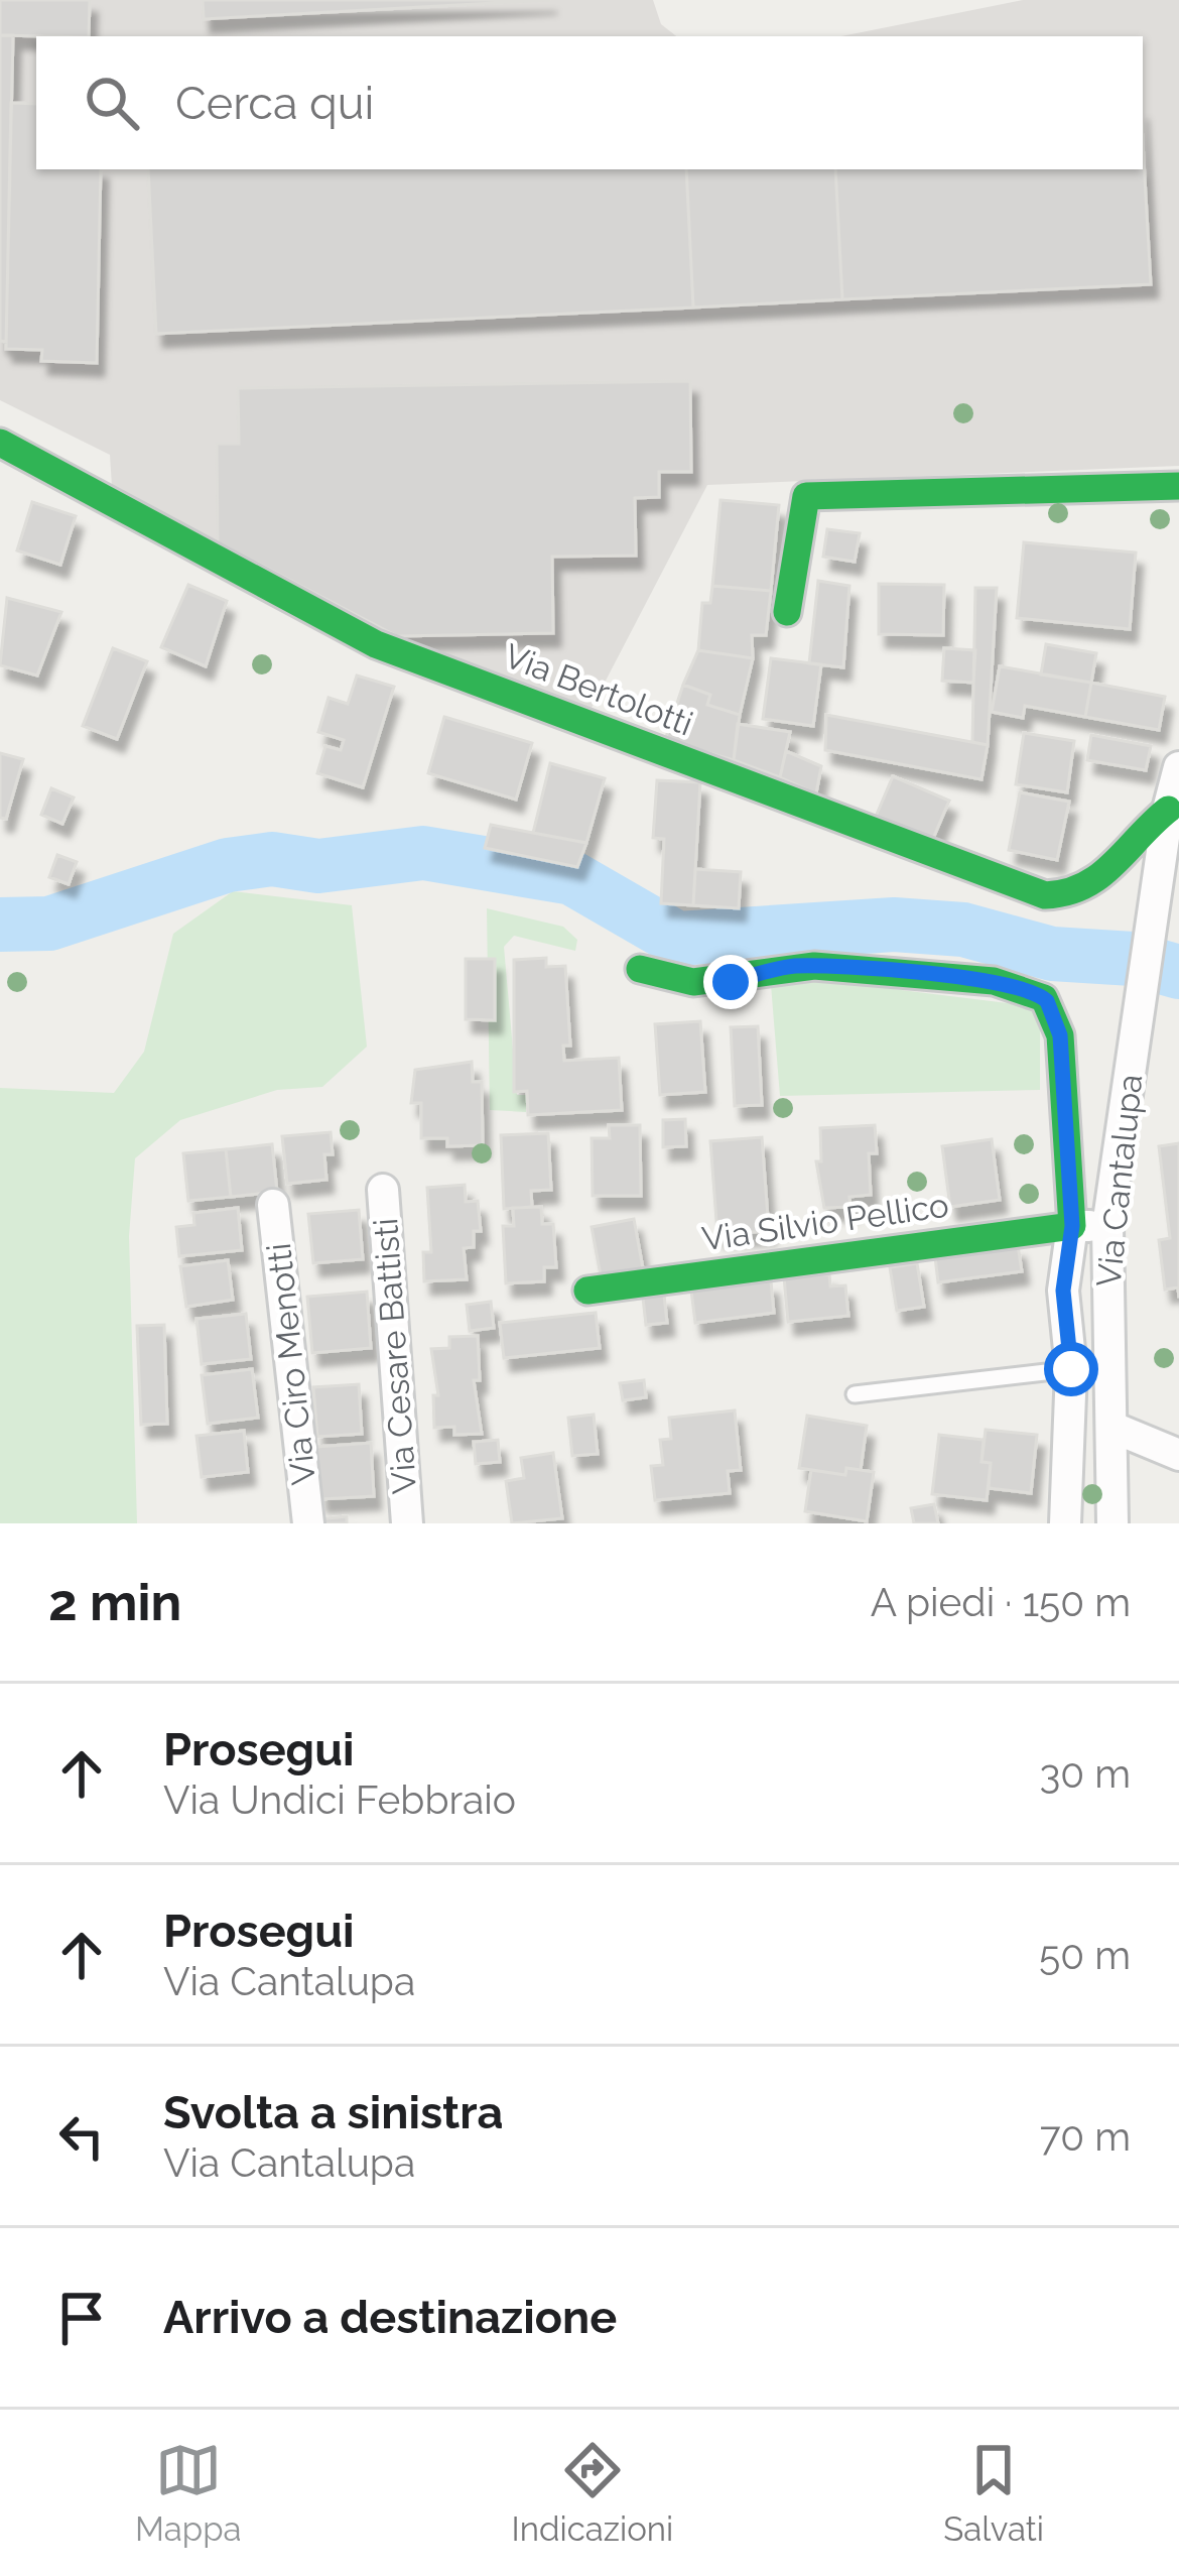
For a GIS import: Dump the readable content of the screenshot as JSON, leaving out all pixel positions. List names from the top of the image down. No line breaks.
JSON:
{"streets":{"street":["Via Bertolotti","Via Cantalupa","Via Silvio Pellico","Via Cesare Battisti","Via Ciro Menotti"]},"crossings":[["Via Bertolotti","Via Cantalupa"],["Via Cantalupa","Via Silvio Pellico"]],"page":{"search":"Cerca qui","heading":["2 min","A piedi · 150 m"],"list":[["Prosegui","Via Undici Febbraio","30 m"],["Prosegui","Via Cantalupa","50 m"],["Svolta a sinistra","Via Cantalupa","70 m"],"Arrivo a destinazione"],"nav":["Mappa","Indicazioni","Salvati"]}}
